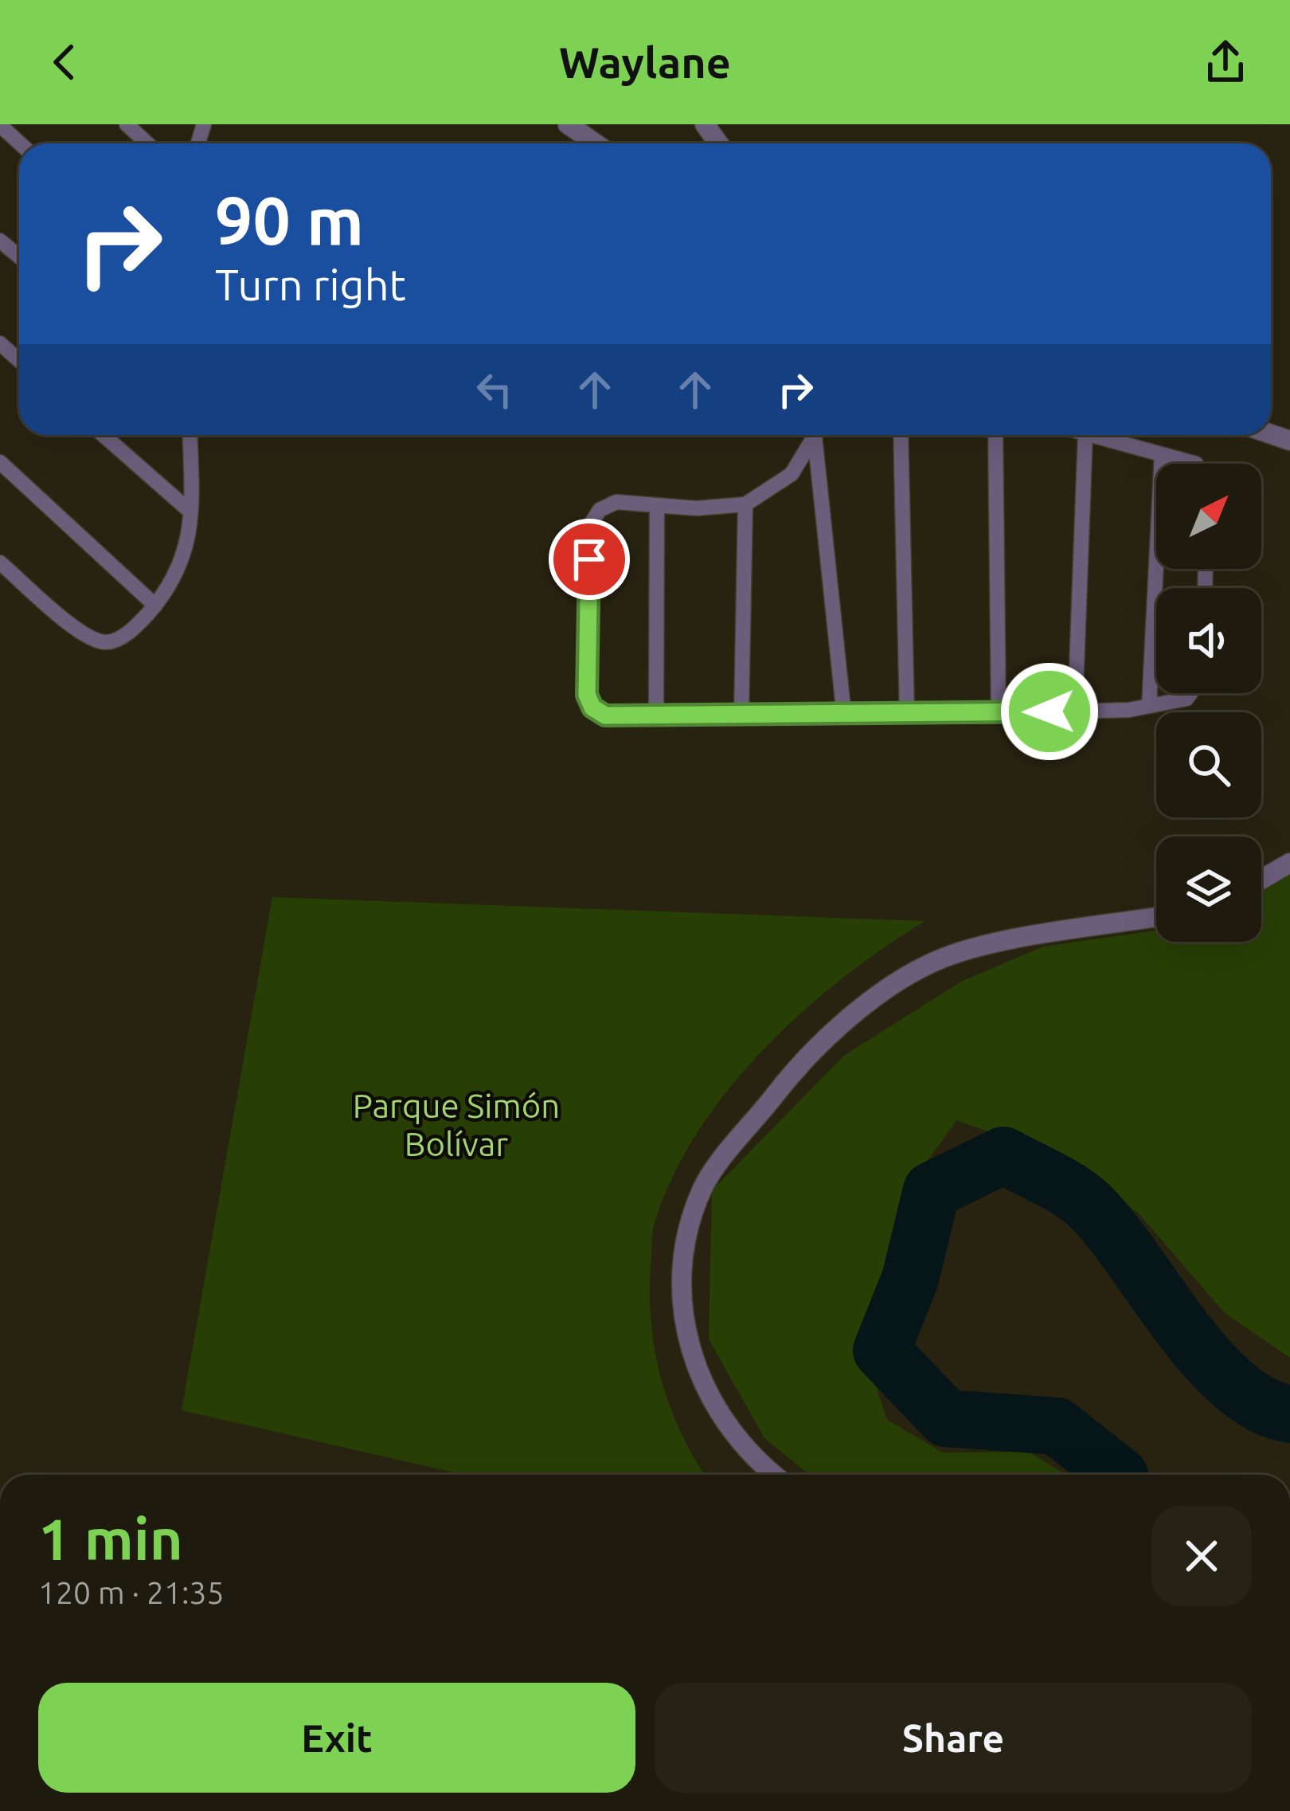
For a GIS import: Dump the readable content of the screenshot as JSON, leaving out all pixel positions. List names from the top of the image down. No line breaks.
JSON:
{"parks":["Parque Simón Bolívar"],"north":"top right","page":{"header":"Waylane","turn":["90 m","Turn right"],"heading":["1 min","120 m · 21:35"],"buttons":["Exit","Share"]}}
